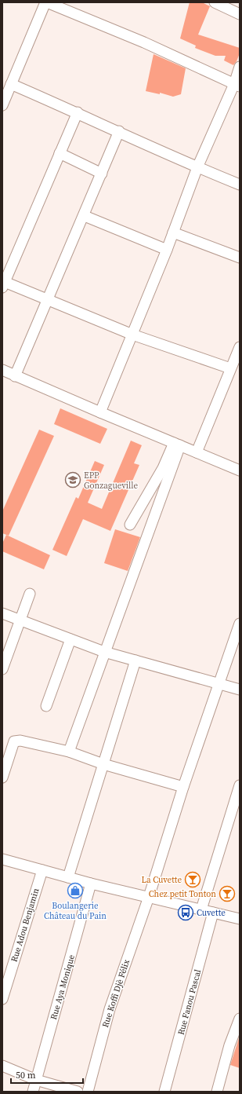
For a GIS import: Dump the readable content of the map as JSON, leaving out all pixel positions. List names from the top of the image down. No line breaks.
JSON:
{"streets":{"street":["Rue Adou Benjamin","Rue Aya Monique","Rue Koffi Djè Félix","Rue Fanou Pascal"]},"places":{"school or university":["EPP Gonzagueville"],"bar":["La Cuvette","Chez petit Tonton"],"shop":["Boulangerie Château du Pain"],"bus stop":["Cuvette"]},"scale_bar":"50 m"}
